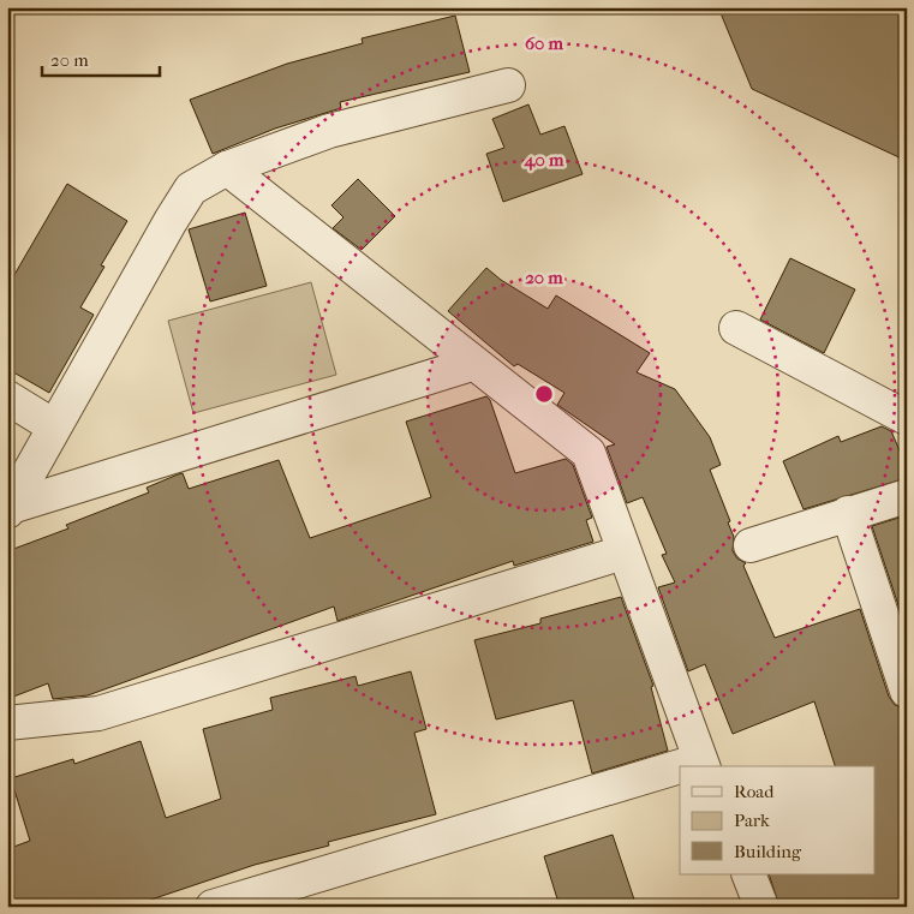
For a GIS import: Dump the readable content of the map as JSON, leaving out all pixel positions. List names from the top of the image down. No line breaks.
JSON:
{"legend":["Road","Park","Building"],"scale_bar":"20 m","rings":["60 m","40 m","20 m"]}
